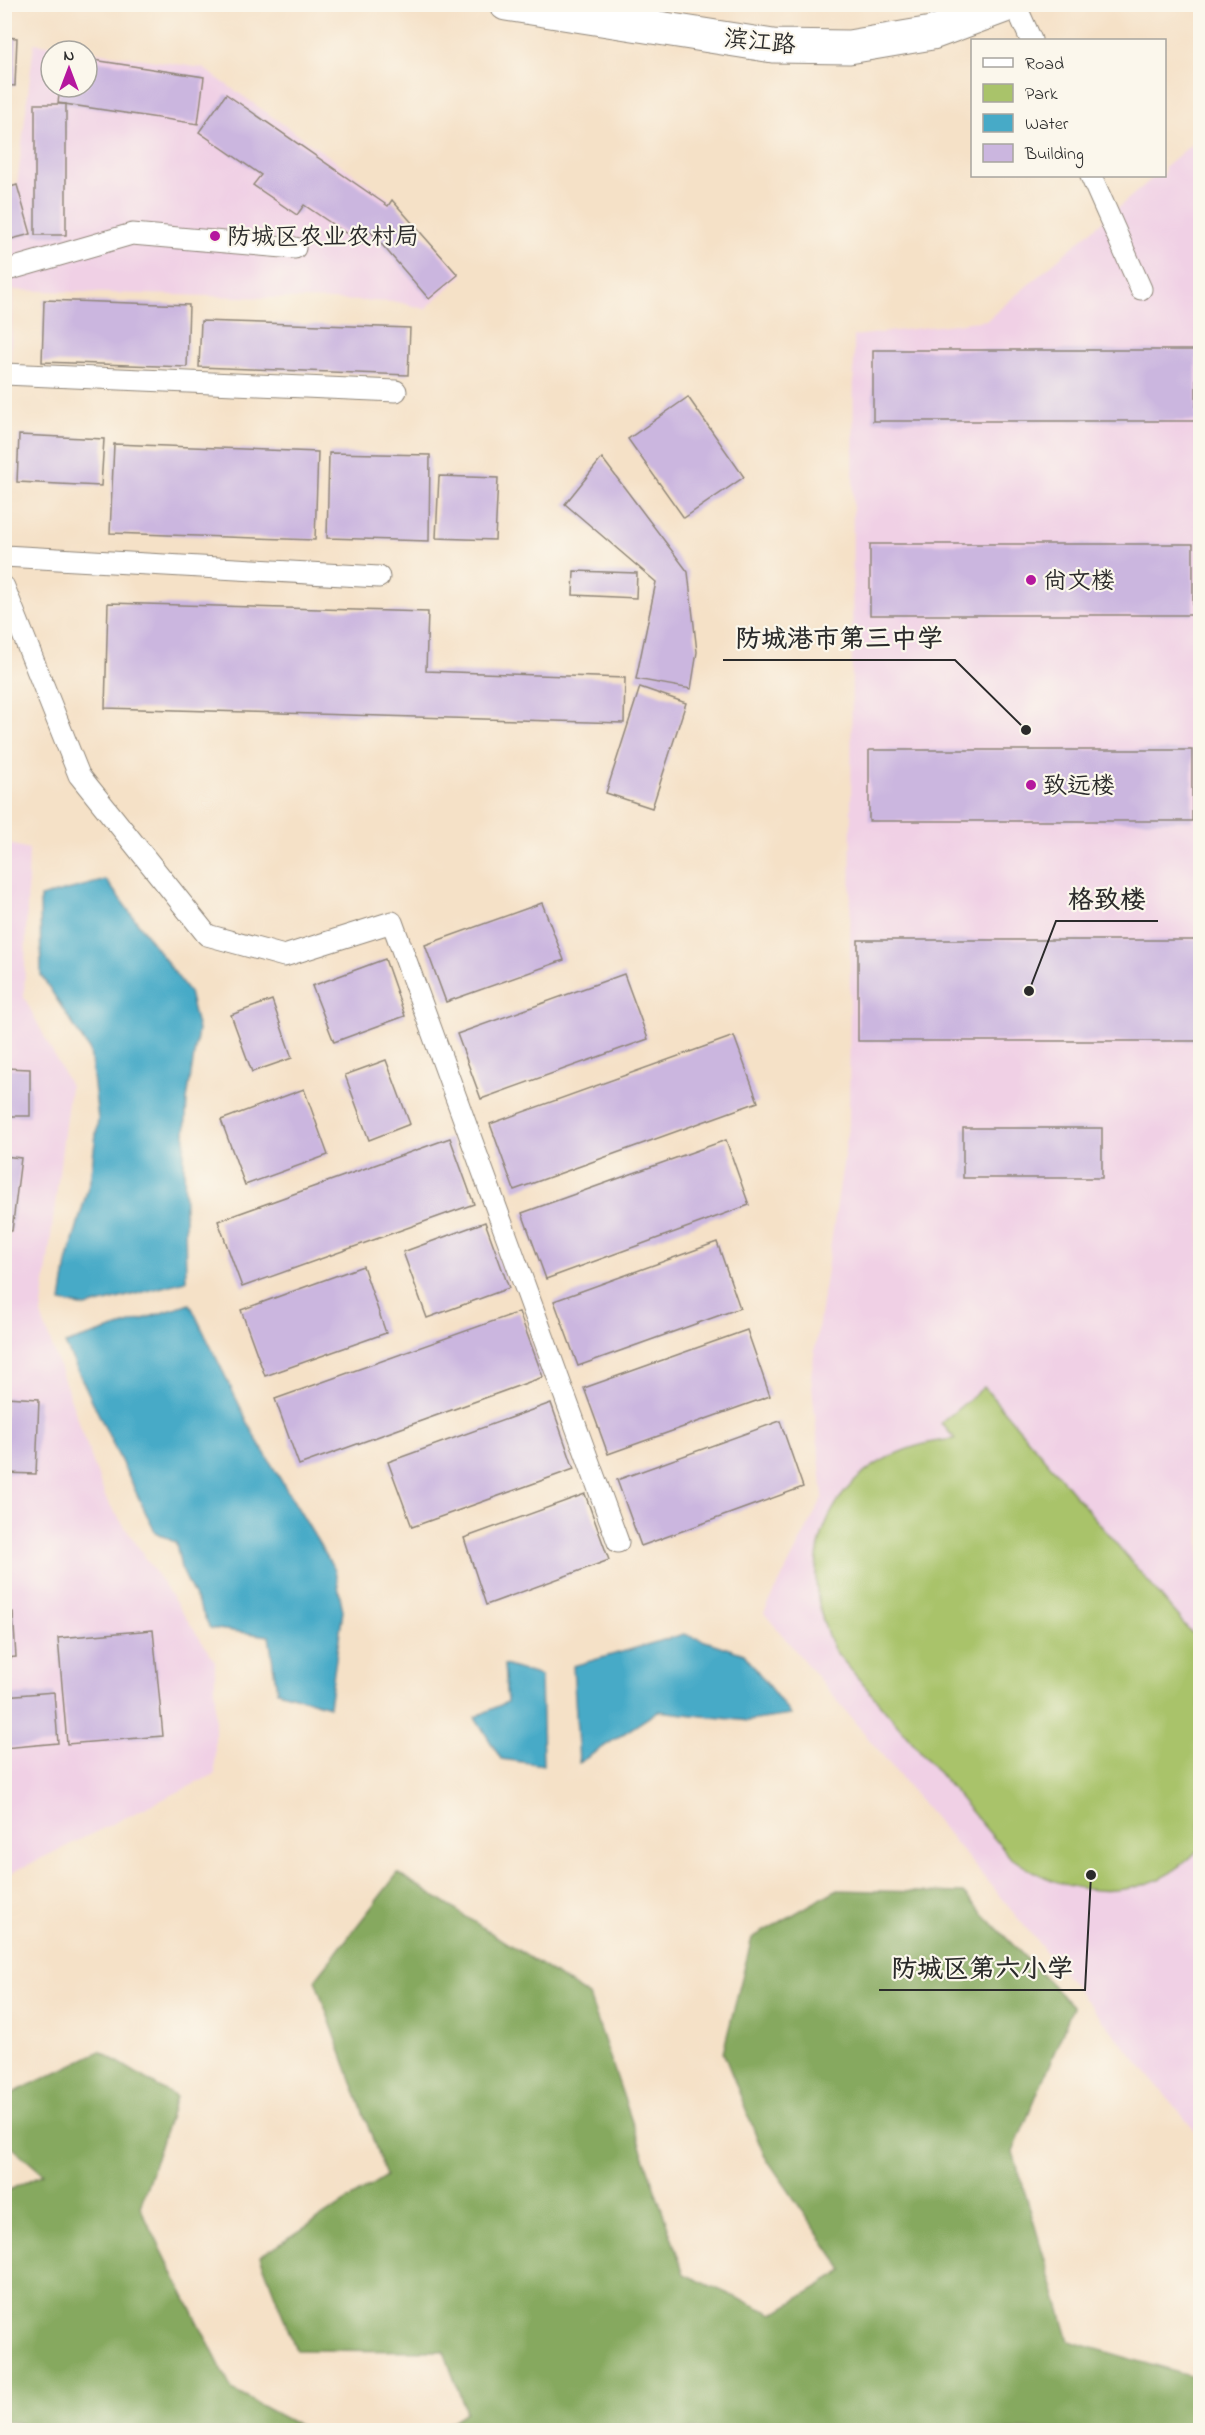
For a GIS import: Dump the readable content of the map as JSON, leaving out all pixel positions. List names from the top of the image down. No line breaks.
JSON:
{"streets":{"street":["滨江路"]},"places":["防城区农业农村局","尚文楼","防城港市第三中学","致远楼","格致楼","防城区第六小学"],"legend":["Road","Park","Water","Building"],"north":"top"}
